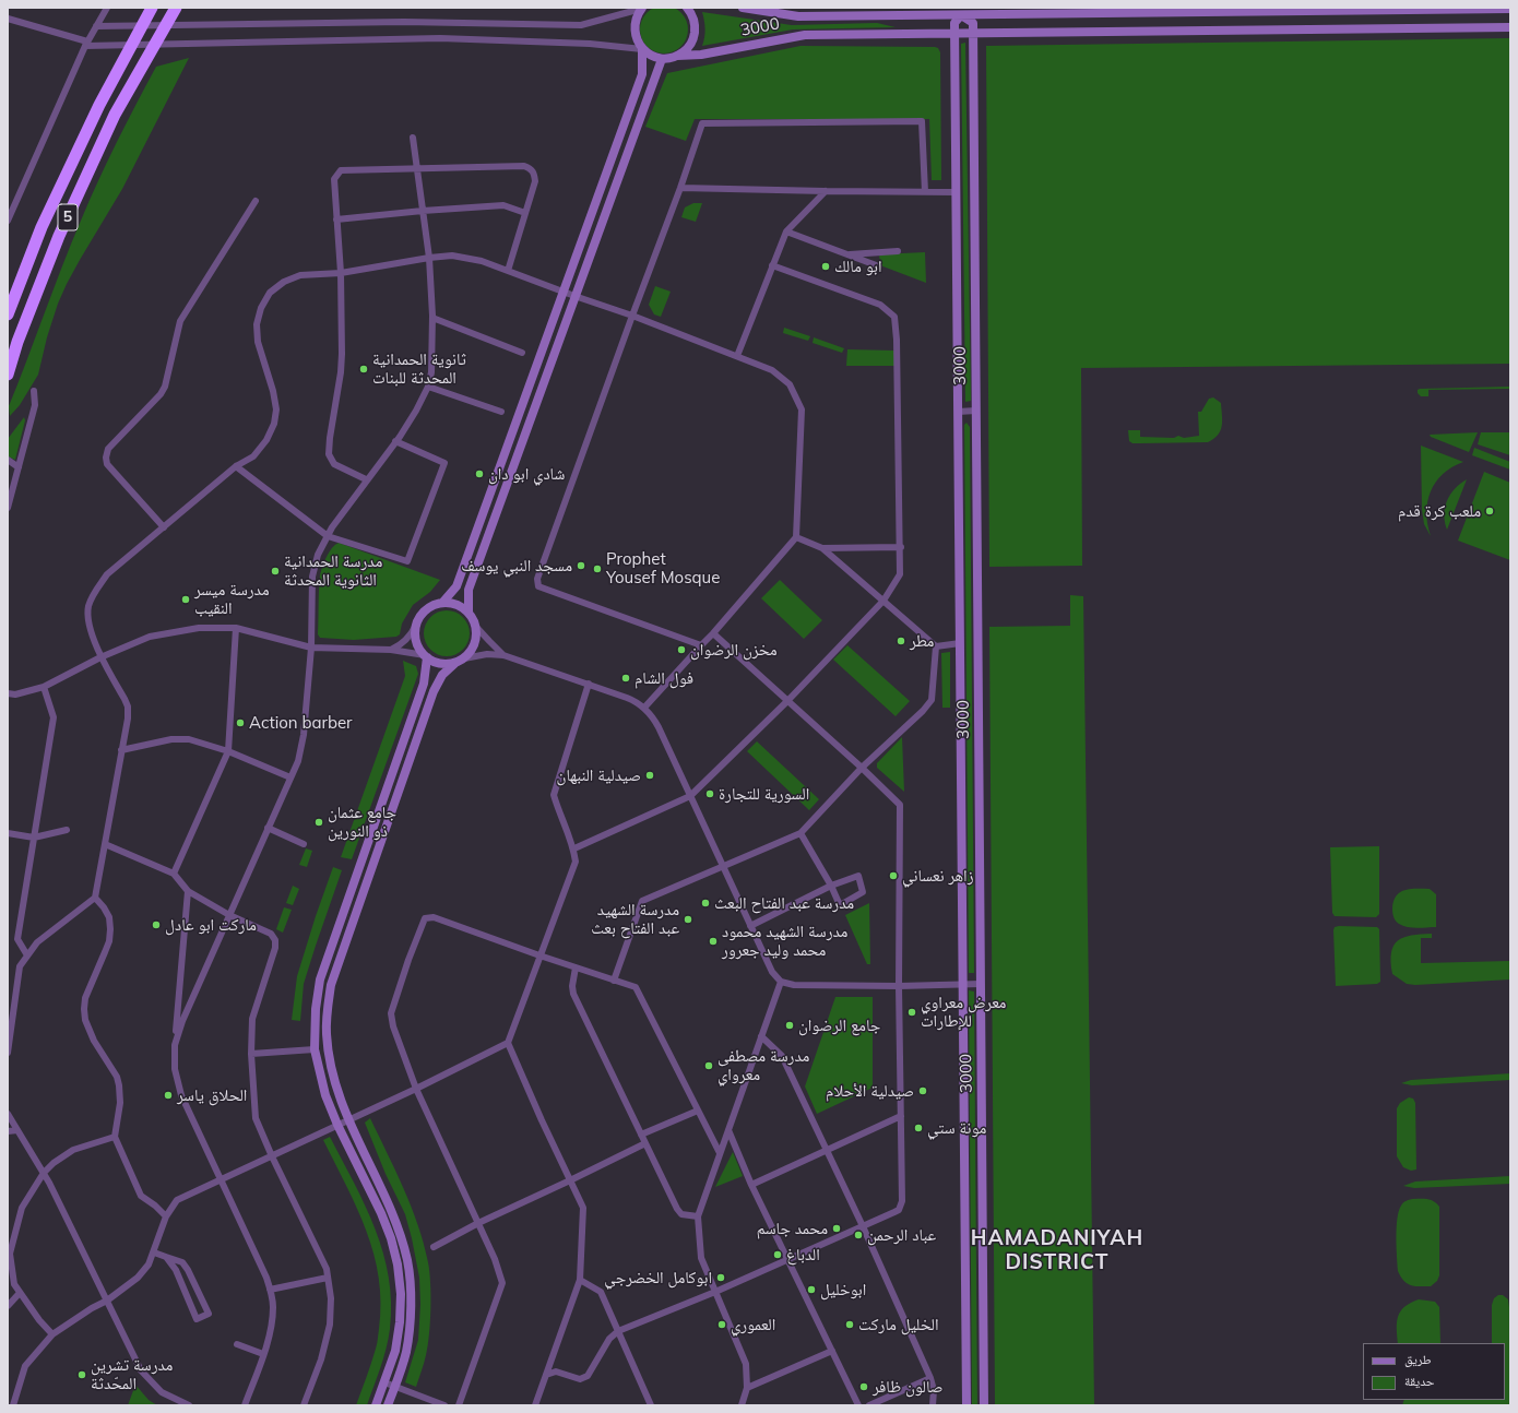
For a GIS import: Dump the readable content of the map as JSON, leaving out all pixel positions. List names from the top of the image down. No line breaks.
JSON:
{"streets":{"highway":["5"],"street":["3000"]},"districts":["HAMADANIYAH DISTRICT"],"places":["ابو مالك","ثانوية الحمدانية المحدثة للبنات","شادي ابو دان","ملعب كرة قدم","مسجد النبي يوسف","Prophet Yousef Mosque","مدرسة الحمدانية الثانوية المحدثة","مدرسة ميسر النقيب","مطر","مخزن الرضوان","فول الشام","Action barber","صيدلية النبهان","السورية للتجارة","جامع عثمان ذو النورين","زاهر نعساني","مدرسة عبد الفتاح البعث","مدرسة الشهيد عبد الفتاح بعث","ماركت ابو عادل","مدرسة الشهيد محمود محمد وليد جعرور","معرض معراوي للإطارات","جامع الرضوان","مدرسة مصطفى معرواي","صيدلية الأحلام","الحلاق ياسر","مونة ستي","محمد جاسم","عباد الرحمن","الدباغ","ابوكامل الخضرجي","ابوخليل","العموري","الخليل ماركت","مدرسة تشرين المحّدثة","صالون ظافر"],"legend":["طريق","حديقة"]}
